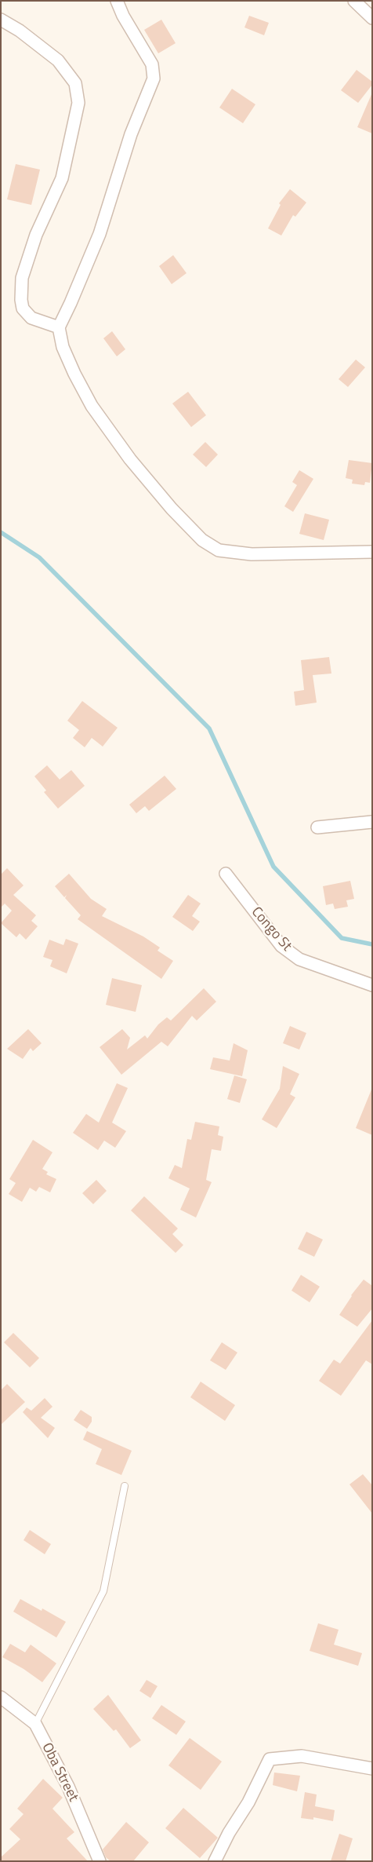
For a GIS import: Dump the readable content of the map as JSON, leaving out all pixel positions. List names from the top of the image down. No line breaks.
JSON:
{"streets":{"street":["Congo St","Oba Street"]}}
